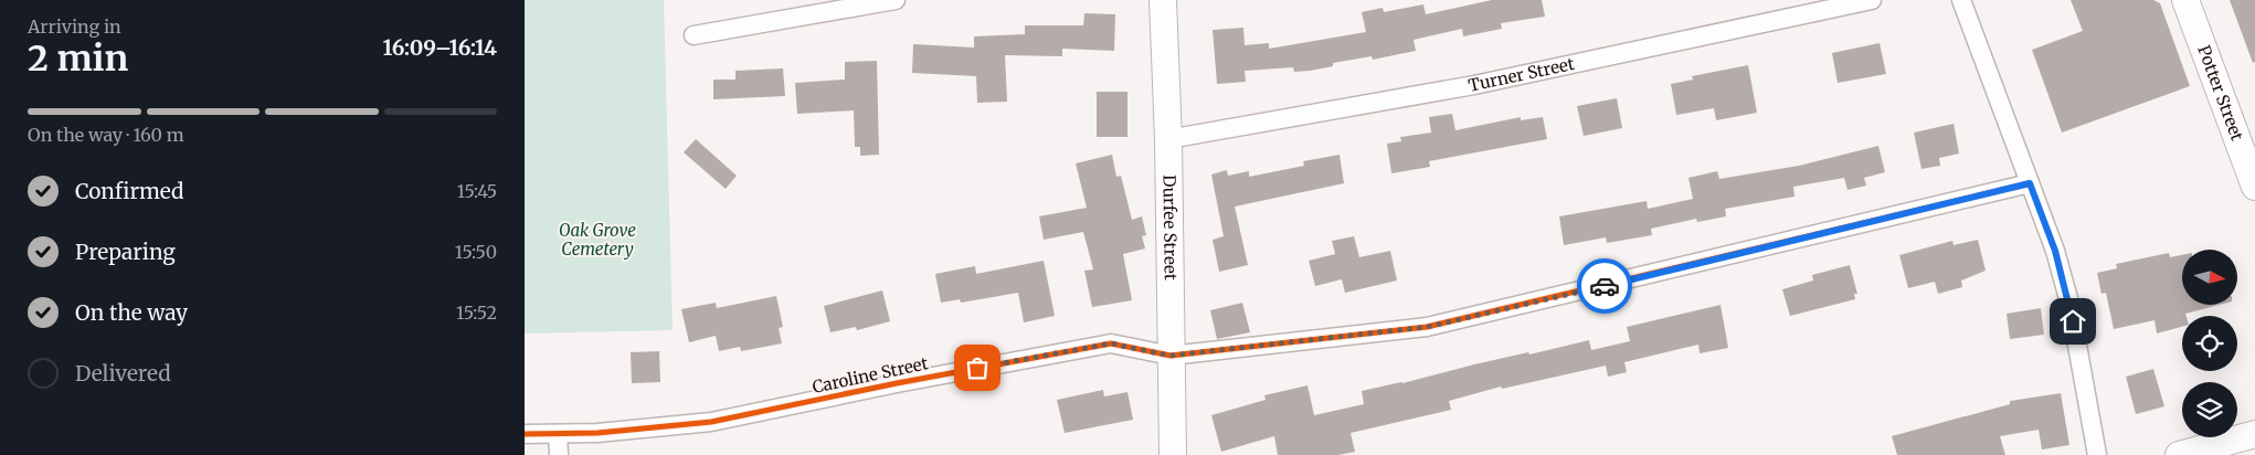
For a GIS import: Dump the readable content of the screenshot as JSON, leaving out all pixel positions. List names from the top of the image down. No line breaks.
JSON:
{"streets":{"street":["Turner Street","Potter Street","Durfee Street","Caroline Street"]},"crossings":[["Turner Street","Durfee Street"],["Durfee Street","Caroline Street"]],"parks":["Oak Grove Cemetery"],"north":"right","page":{"heading":["2 min","Arriving in","16:09–16:14"],"bar":"On the way · 160 m","list":[["Confirmed","15:45"],["Preparing","15:50"],["On the way","15:52"],"Delivered"]}}
